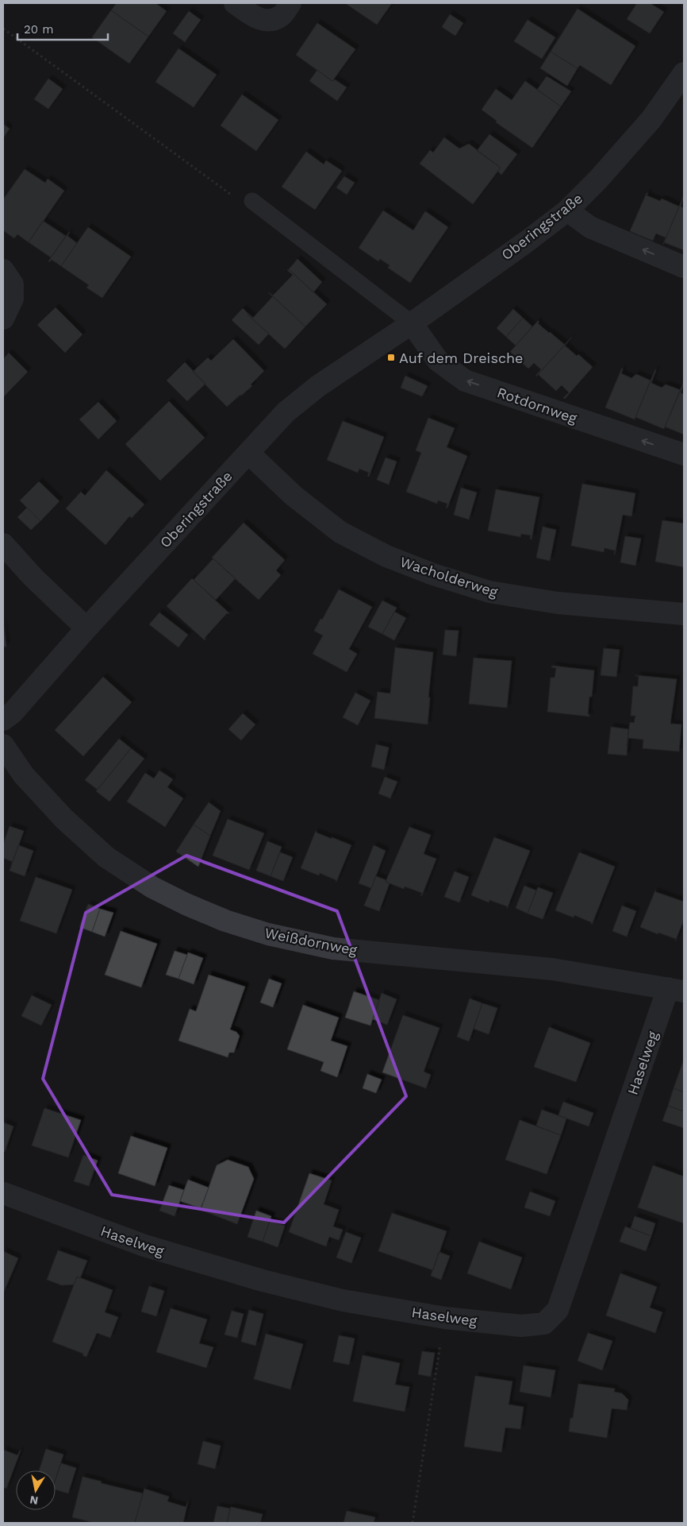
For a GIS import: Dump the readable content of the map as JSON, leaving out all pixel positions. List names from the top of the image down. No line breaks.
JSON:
{"streets":{"street":["Oberingstraße","Rotdornweg","Wacholderweg","Weißdornweg","Haselweg"]},"crossings":[["Oberingstraße","Rotdornweg"],["Oberingstraße","Wacholderweg"],["Weißdornweg","Haselweg"]],"places":{"transit":["Auf dem Dreische"]},"scale_bar":"20 m","north":"bottom"}
